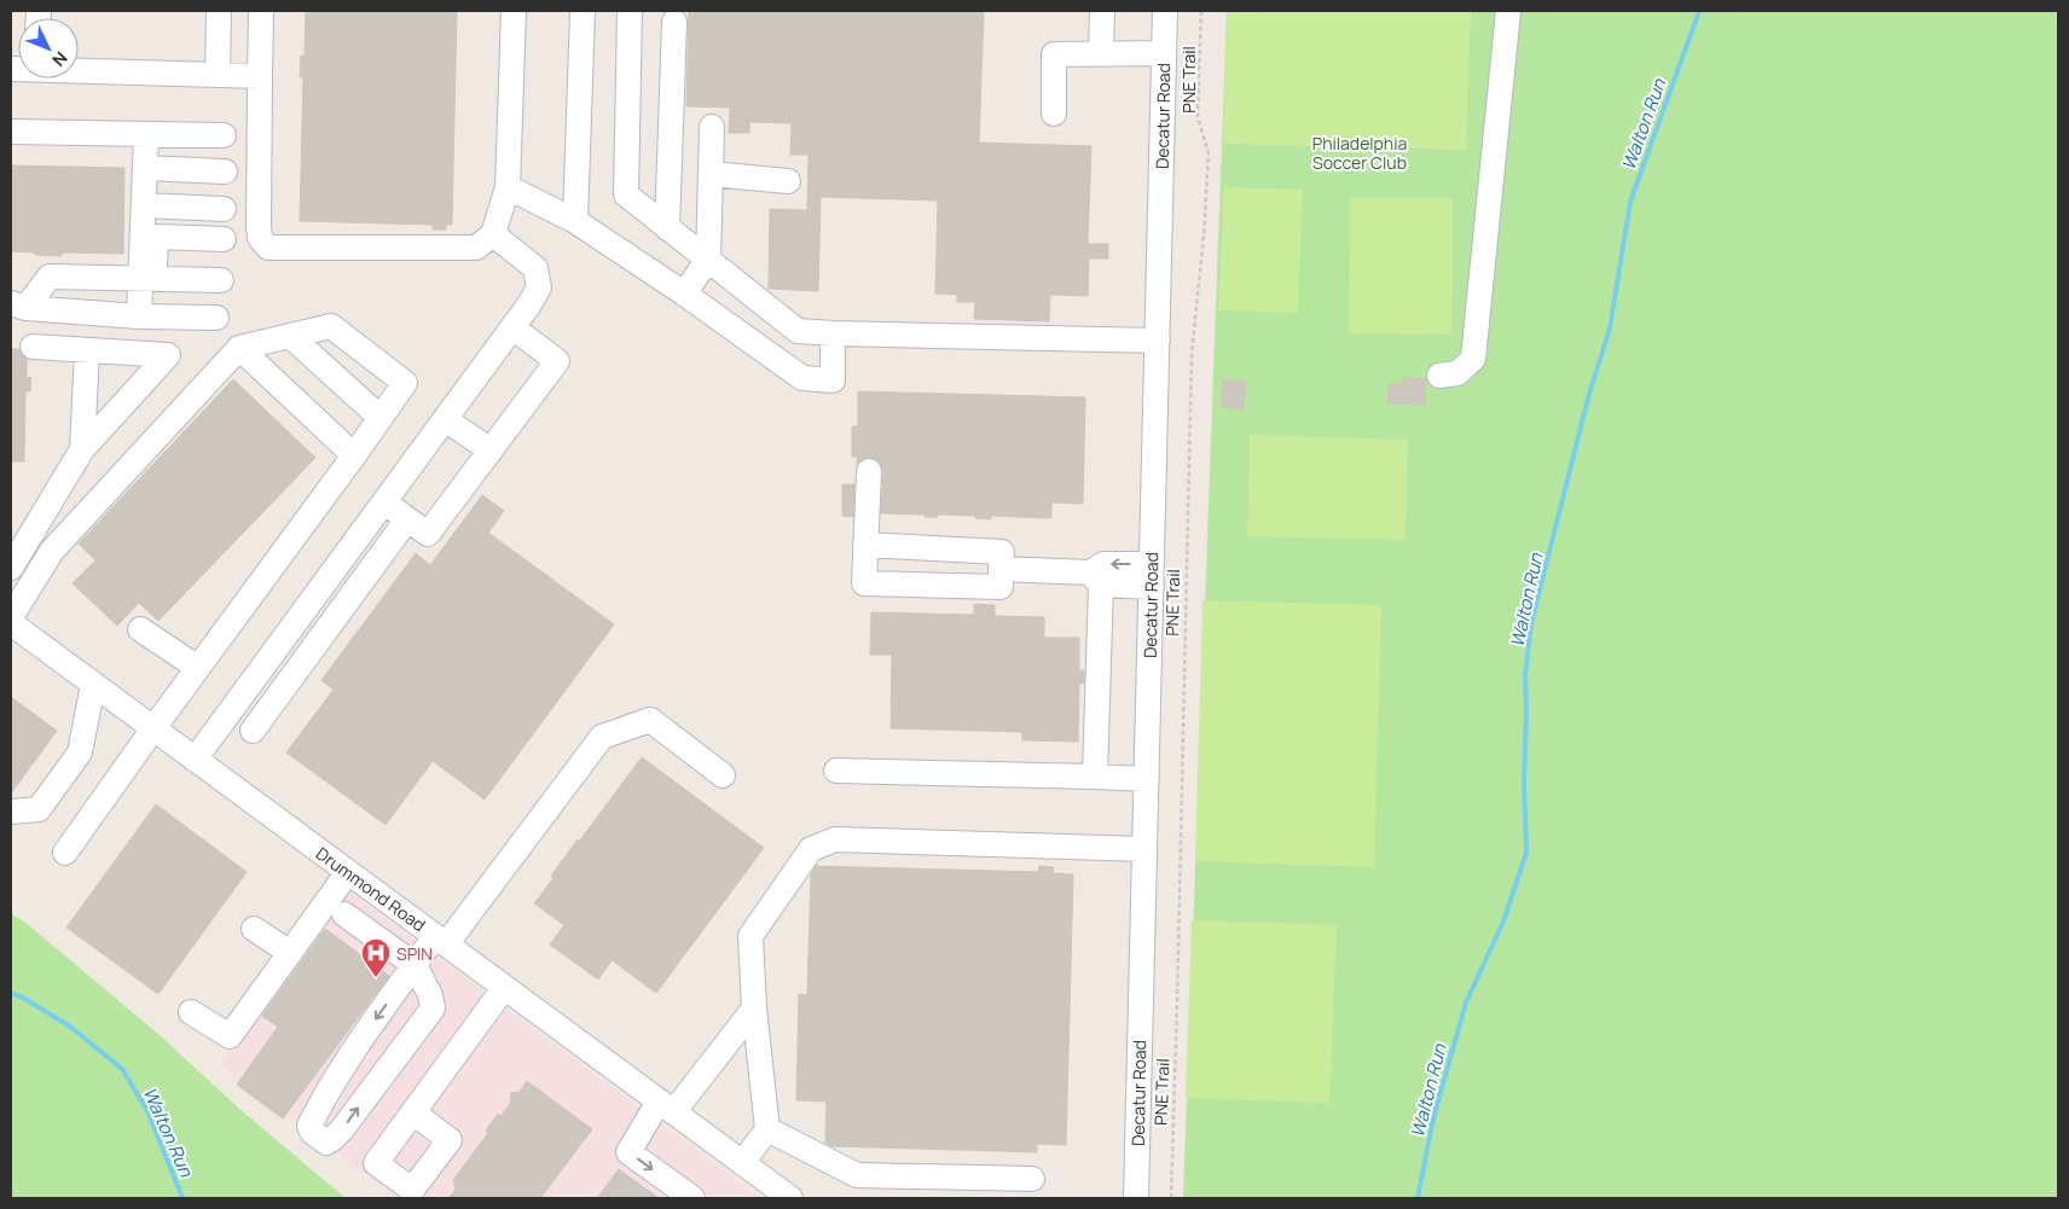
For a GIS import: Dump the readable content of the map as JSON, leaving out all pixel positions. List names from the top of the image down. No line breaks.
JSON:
{"streets":{"street":["Decatur Road","Drummond Road"],"path":["PNE Trail"]},"water":["Walton Run"],"parks":["Philadelphia Soccer Club"],"places":{"hospital":["SPIN"]},"north":"bottom right"}
